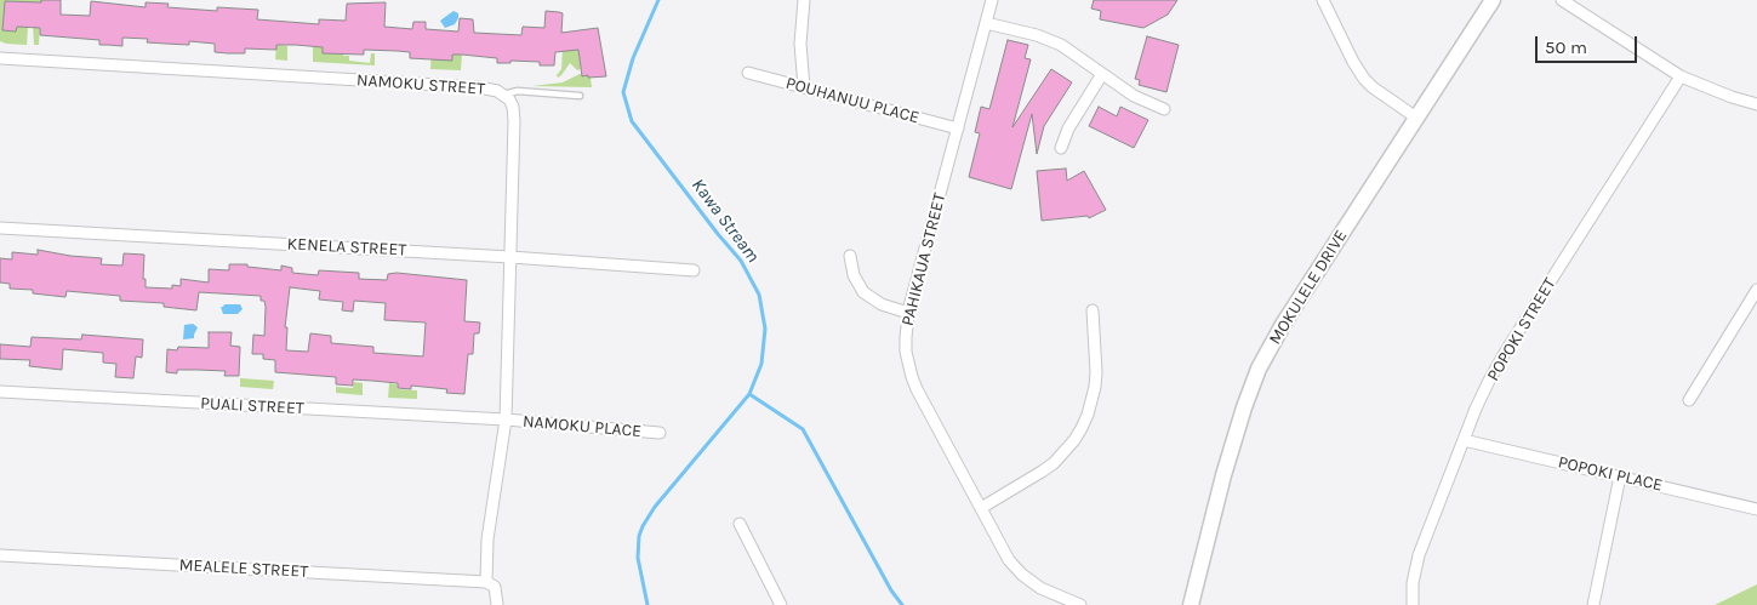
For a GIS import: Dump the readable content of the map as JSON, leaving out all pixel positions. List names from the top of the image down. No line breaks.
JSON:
{"streets":{"street":["NAMOKU STREET","POUHANUU PLACE","KENELA STREET","PAHIKAUA STREET","MOKULELE DRIVE","POPOKI STREET","PUALI STREET","NAMOKU PLACE","POPOKI PLACE","MEALELE STREET"]},"crossings":[["NAMOKU STREET","KENELA STREET"],["NAMOKU STREET","PUALI STREET"],["NAMOKU STREET","NAMOKU PLACE"],["NAMOKU STREET","MEALELE STREET"],["POUHANUU PLACE","PAHIKAUA STREET"],["POPOKI STREET","POPOKI PLACE"],["PUALI STREET","NAMOKU PLACE"]],"water":["Kawa Stream"],"scale_bar":"50 m"}
